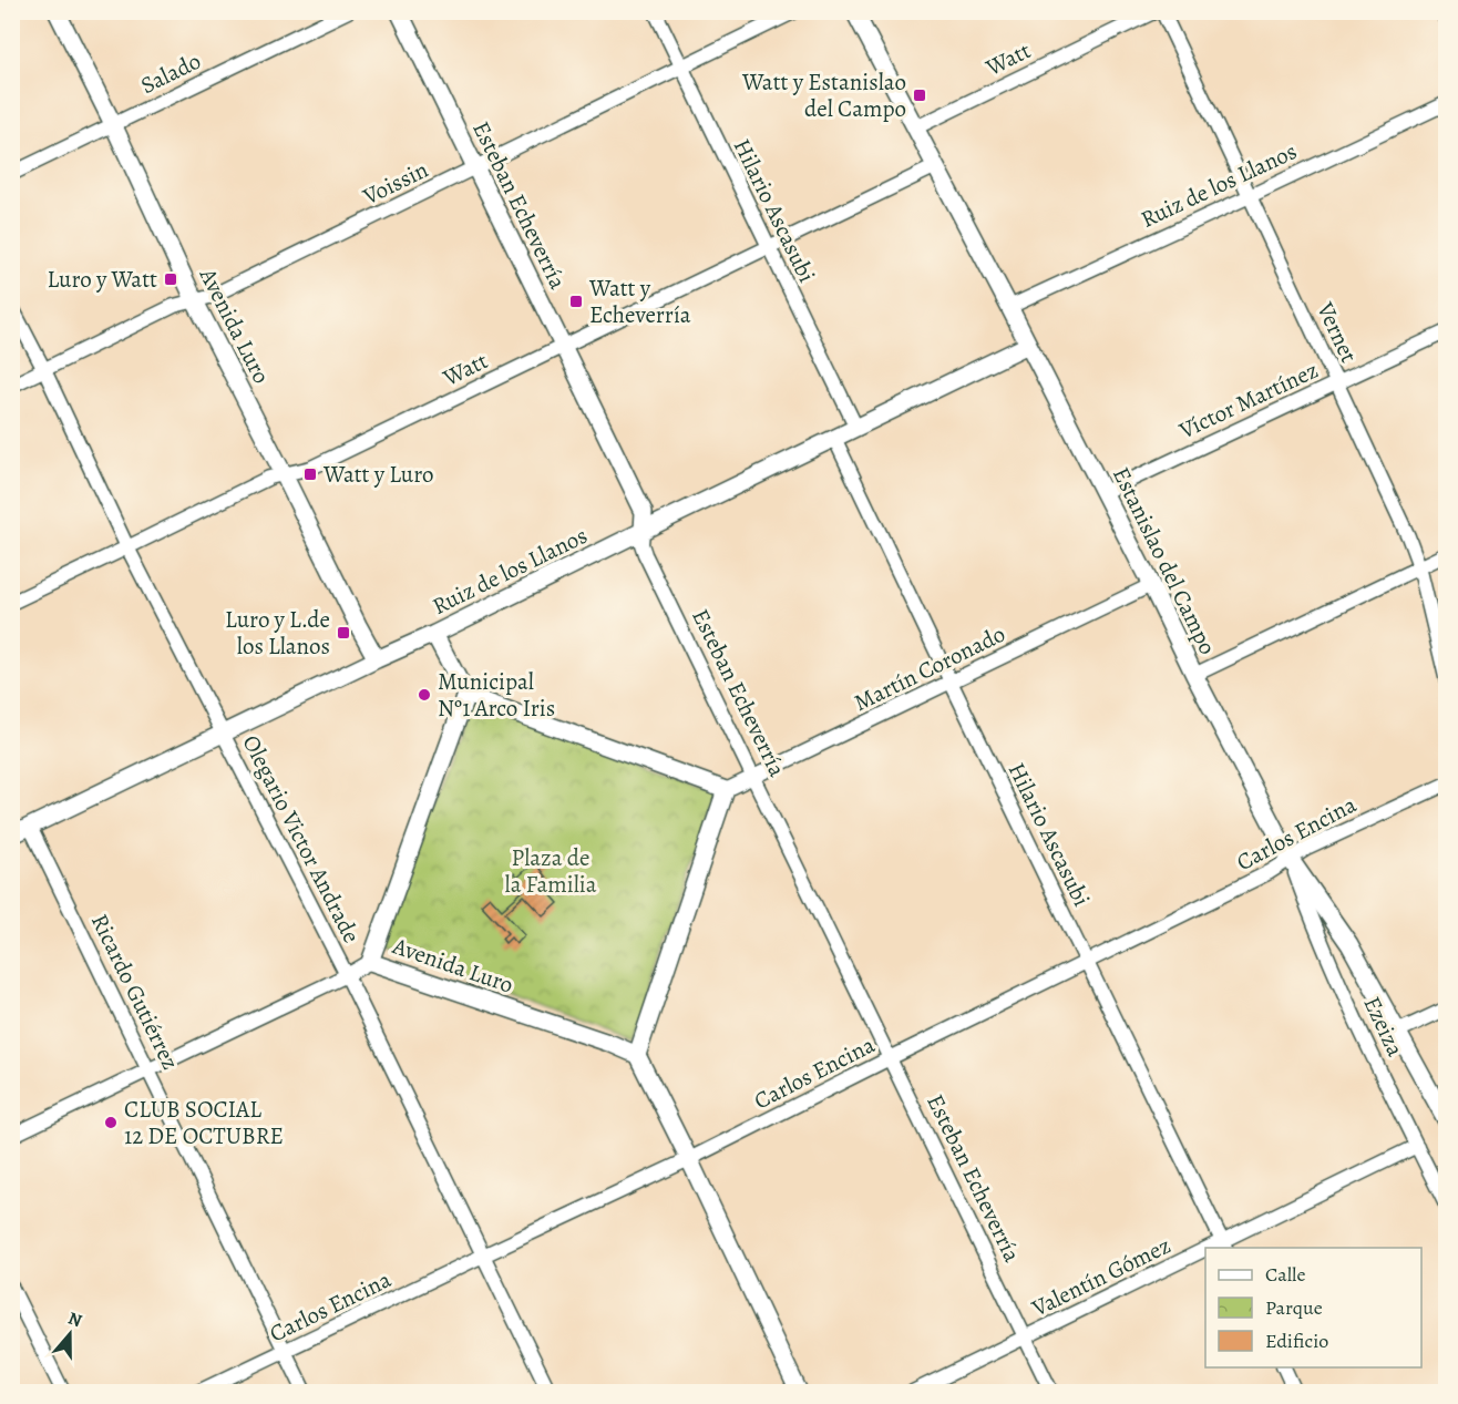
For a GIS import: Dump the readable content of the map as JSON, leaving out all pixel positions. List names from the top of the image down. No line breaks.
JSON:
{"streets":{"street":["Watt","Salado","Voissin","Ruiz de los Llanos","Esteban Echeverría","Hilario Ascasubi","Avenida Luro","Vernet","Víctor Martínez","Estanislao del Campo","Martín Coronado","Carlos Encina","Olegario Victor Andrade","Ricardo Gutiérrez","Ezeiza","Valentín Gómez"]},"crossings":[["Watt","Esteban Echeverría"],["Watt","Hilario Ascasubi"],["Watt","Avenida Luro"],["Watt","Estanislao del Campo"],["Watt","Olegario Victor Andrade"],["Salado","Avenida Luro"],["Voissin","Esteban Echeverría"],["Voissin","Hilario Ascasubi"],["Voissin","Avenida Luro"],["Voissin","Olegario Victor Andrade"],["Ruiz de los Llanos","Esteban Echeverría"],["Ruiz de los Llanos","Hilario Ascasubi"],["Ruiz de los Llanos","Avenida Luro"],["Ruiz de los Llanos","Vernet"],["Ruiz de los Llanos","Estanislao del Campo"],["Ruiz de los Llanos","Olegario Victor Andrade"],["Ruiz de los Llanos","Ricardo Gutiérrez"],["Esteban Echeverría","Martín Coronado"],["Esteban Echeverría","Carlos Encina"],["Esteban Echeverría","Valentín Gómez"],["Hilario Ascasubi","Martín Coronado"],["Hilario Ascasubi","Carlos Encina"],["Hilario Ascasubi","Valentín Gómez"],["Vernet","Víctor Martínez"],["Víctor Martínez","Estanislao del Campo"],["Estanislao del Campo","Martín Coronado"],["Estanislao del Campo","Carlos Encina"],["Estanislao del Campo","Ezeiza"],["Carlos Encina","Olegario Victor Andrade"],["Carlos Encina","Ricardo Gutiérrez"],["Carlos Encina","Ezeiza"],["Ezeiza","Valentín Gómez"]],"parks":["Plaza de la Familia"],"places":{"transit":["Watt y Estanislao del Campo","Luro y Watt","Watt y Echeverría","Watt y Luro","Luro y L.de los Llanos"],"other":["Municipal Nº1 Arco Iris","CLUB SOCIAL 12 DE OCTUBRE"]},"legend":["Calle","Parque","Edificio"],"north":"top"}
